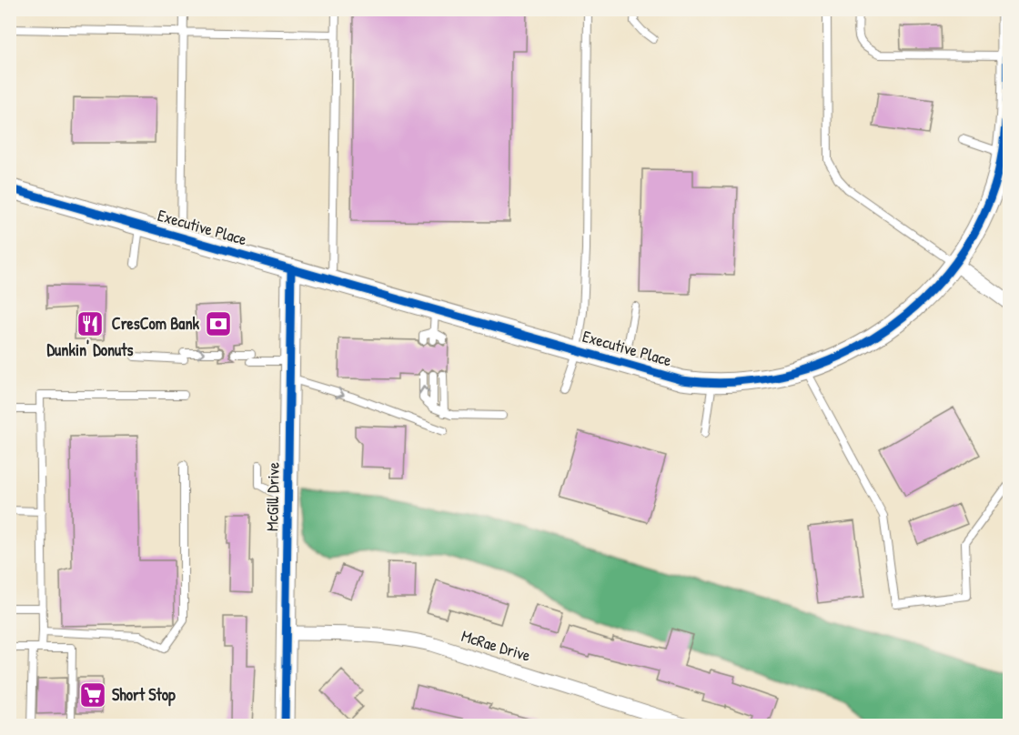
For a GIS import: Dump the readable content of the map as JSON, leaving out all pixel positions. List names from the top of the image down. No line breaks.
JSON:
{"streets":{"street":["Executive Place","McGill Drive","McRae Drive"]},"crossings":[["Executive Place","McGill Drive"],["McGill Drive","McRae Drive"]],"places":{"restaurant":["Dunkin' Donuts"],"bank":["CresCom Bank"],"supermarket":["Short Stop"]}}
